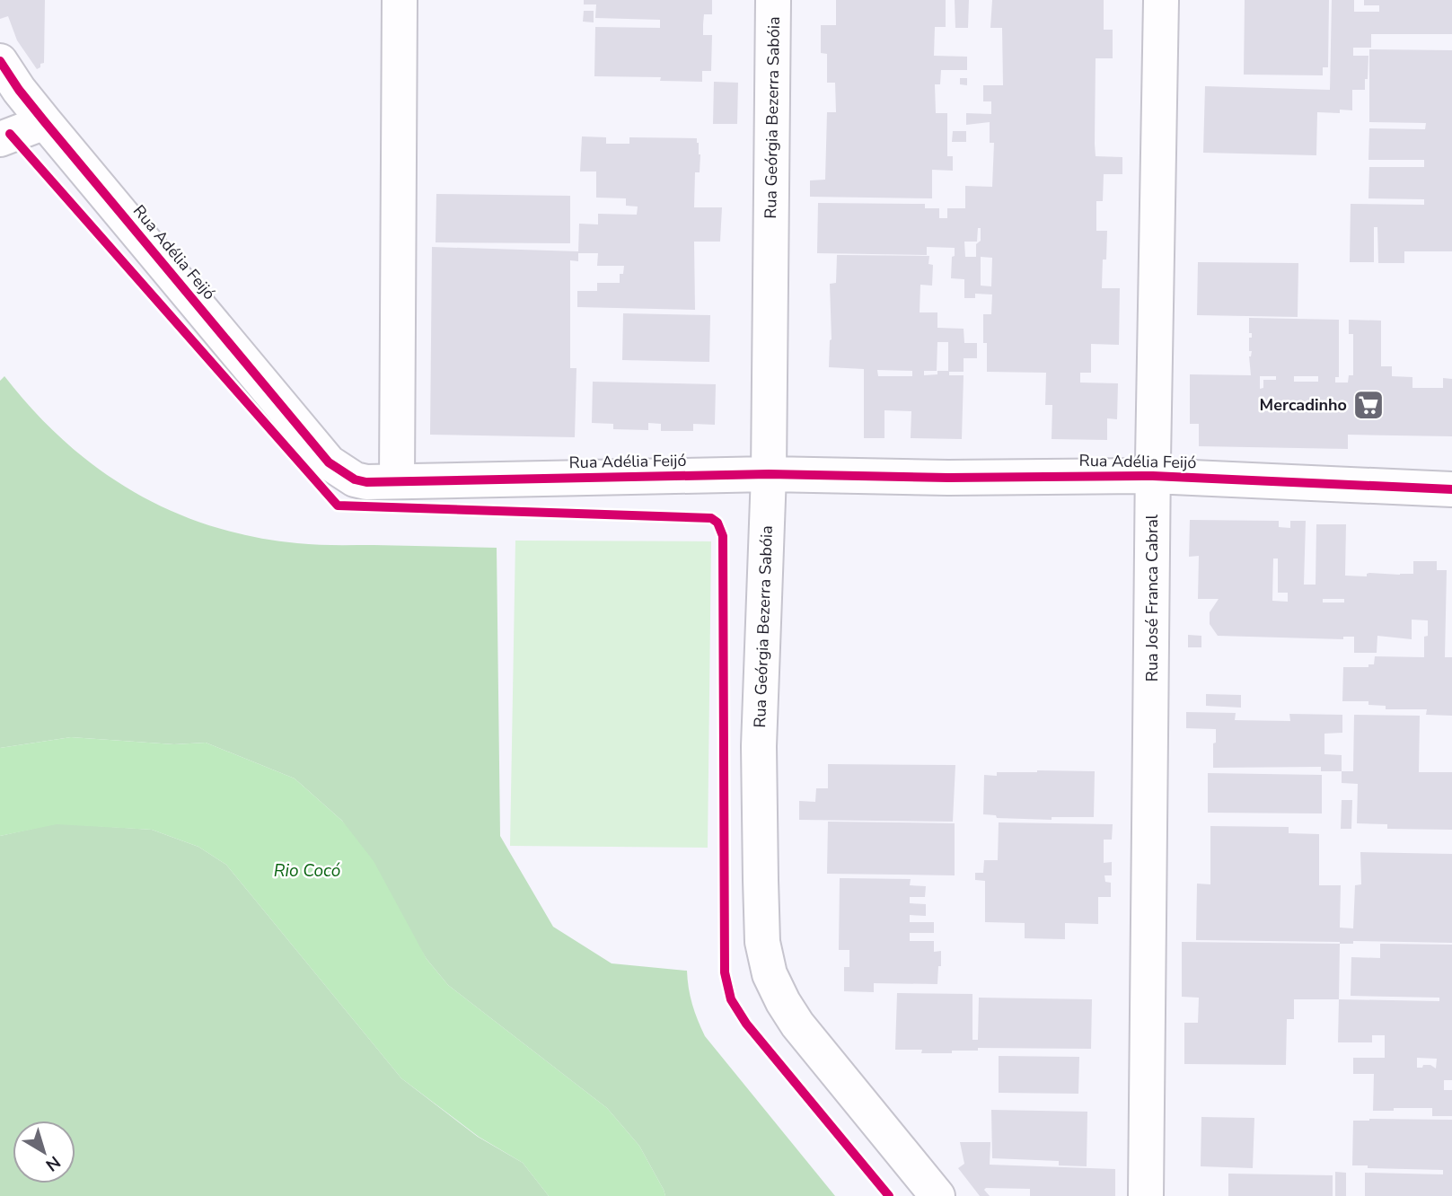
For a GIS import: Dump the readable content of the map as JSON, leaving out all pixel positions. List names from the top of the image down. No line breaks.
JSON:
{"streets":{"street":["Rua Geórgia Bezerra Sabóia","Rua Adélia Feijó","Rua José Franca Cabral"]},"crossings":[["Rua Geórgia Bezerra Sabóia","Rua Adélia Feijó"],["Rua Adélia Feijó","Rua José Franca Cabral"]],"water":["Rio Cocó"],"places":{"supermarket":["Mercadinho"]},"north":"bottom right"}
